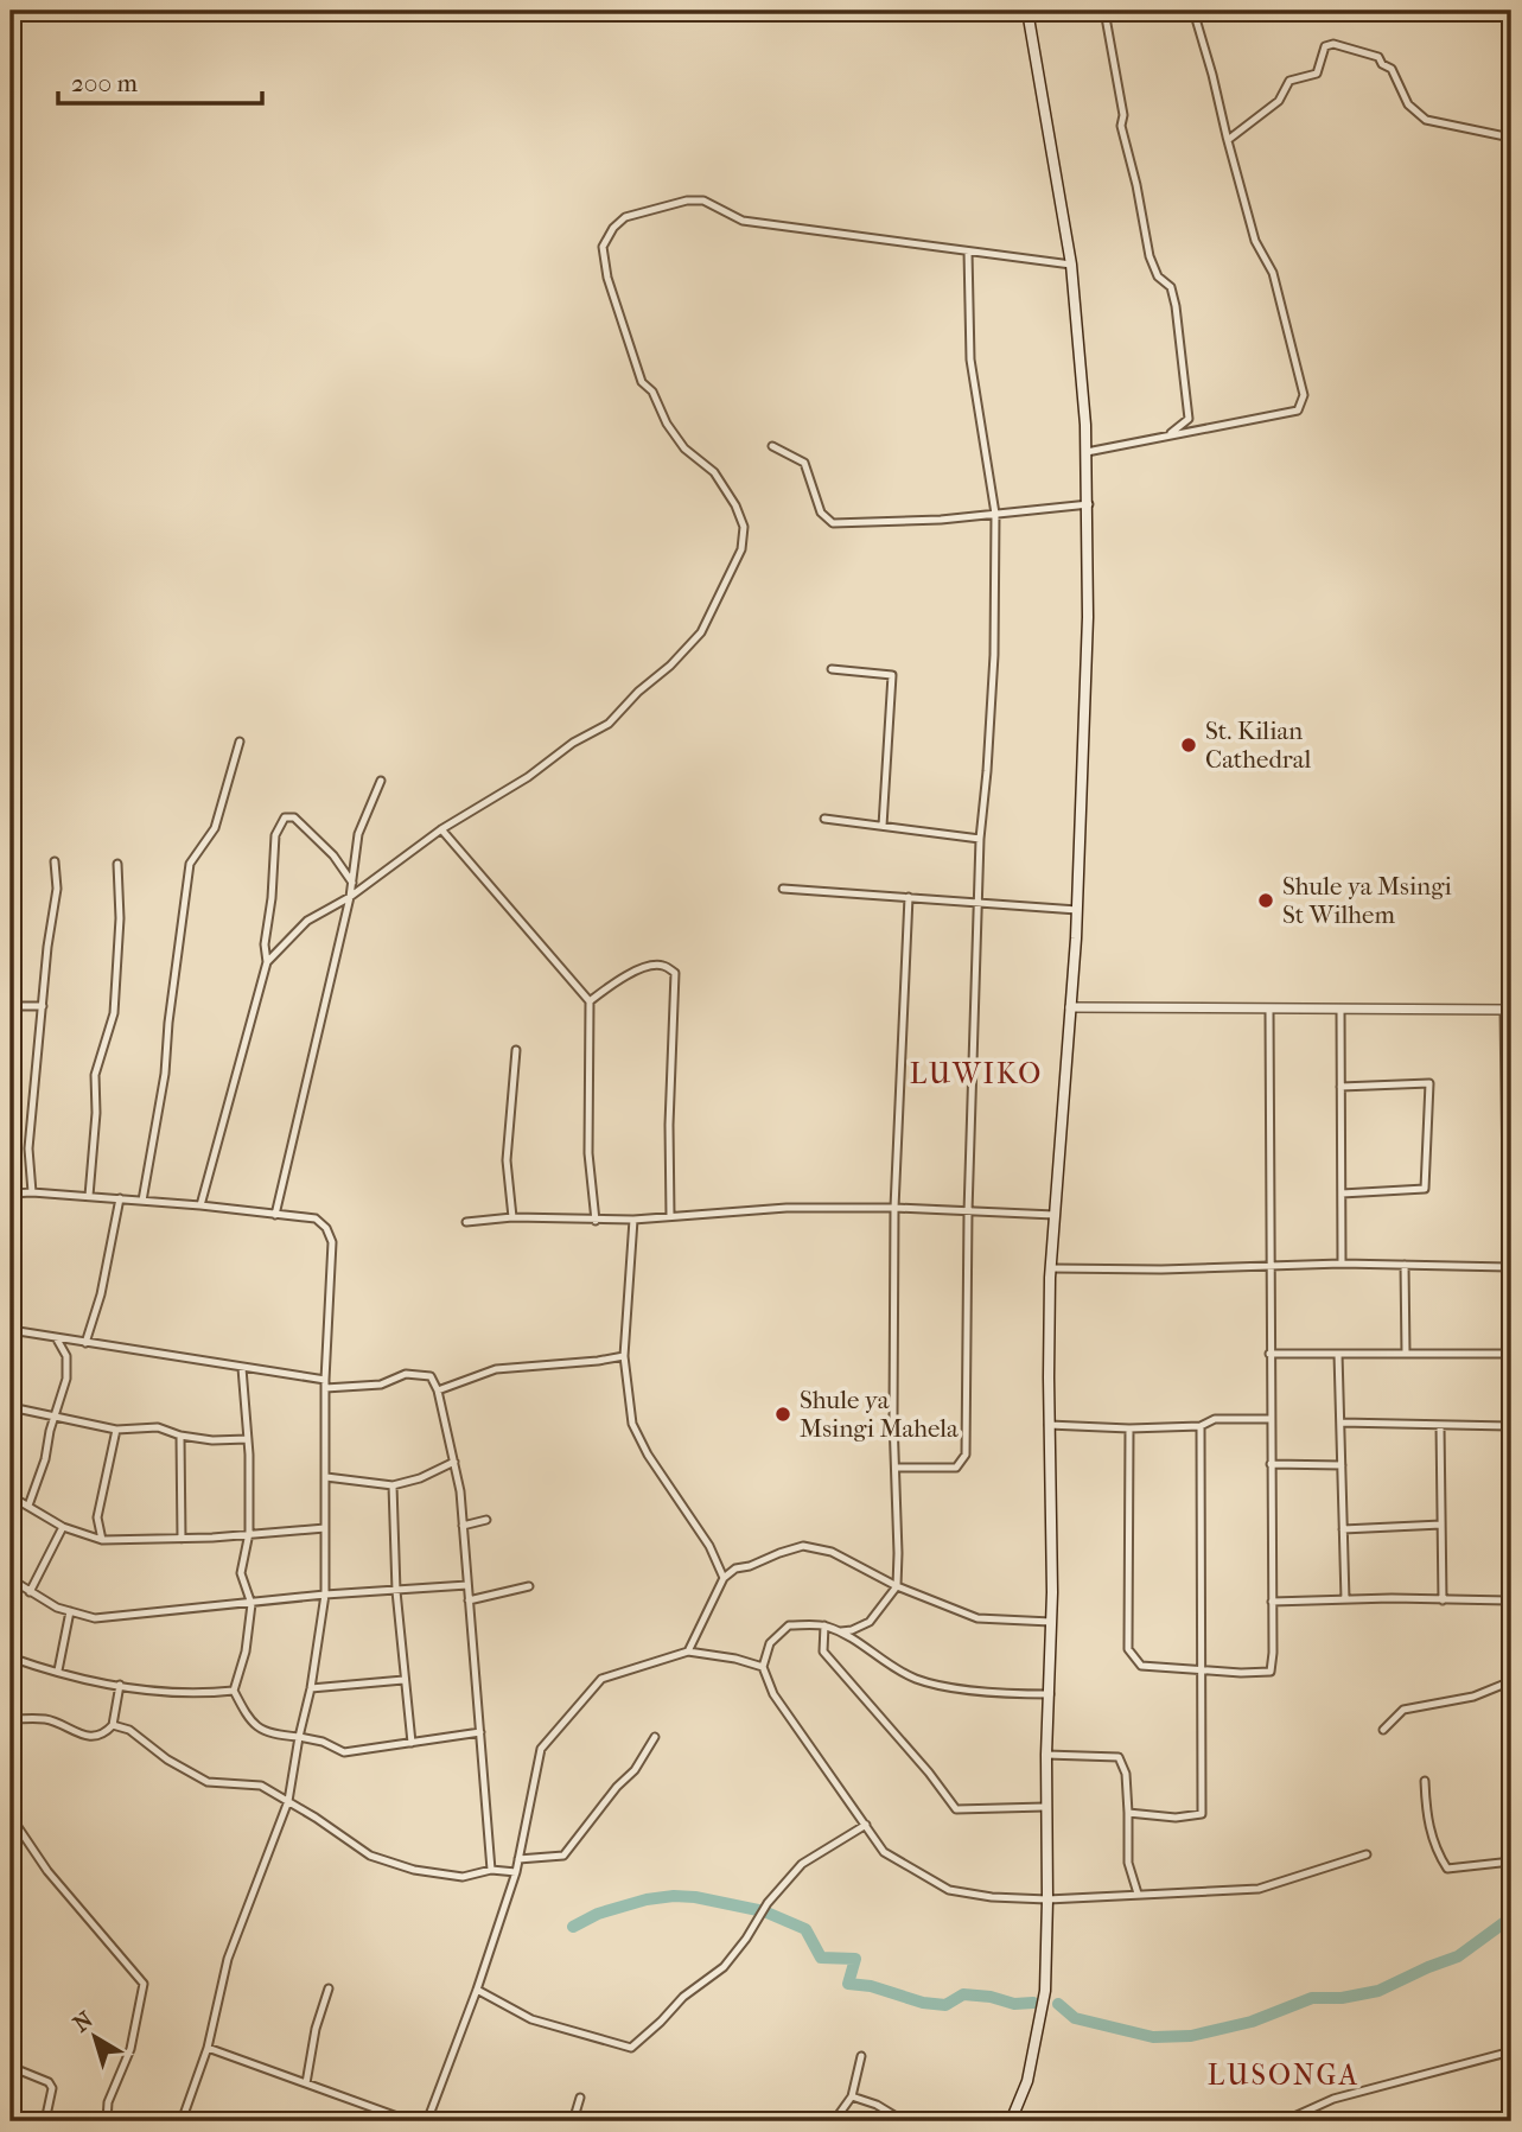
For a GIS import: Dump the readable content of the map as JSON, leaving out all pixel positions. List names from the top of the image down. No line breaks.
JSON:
{"districts":["LUWIKO","LUSONGA"],"places":["St. Kilian Cathedral","Shule ya Msingi St Wilhem","Shule ya Msingi Mahela"],"scale_bar":"200 m","north":"top left"}
